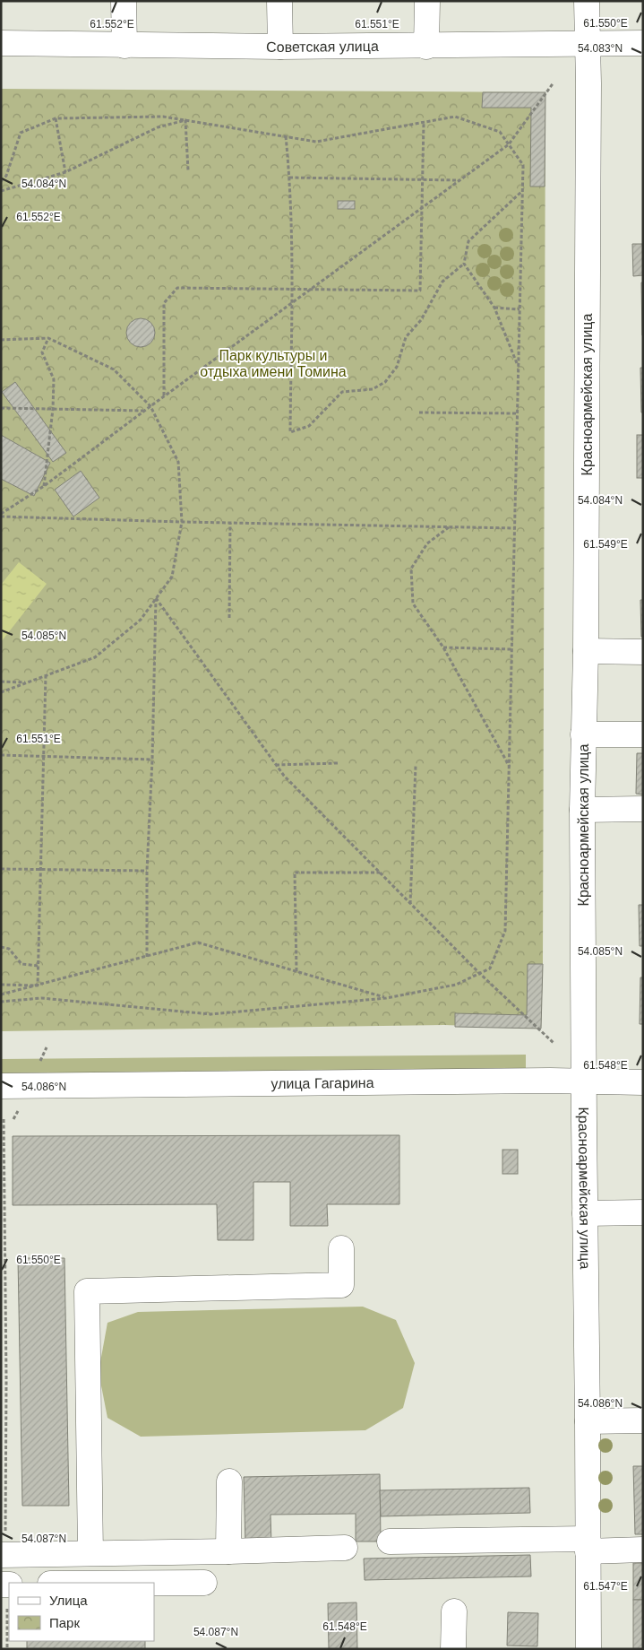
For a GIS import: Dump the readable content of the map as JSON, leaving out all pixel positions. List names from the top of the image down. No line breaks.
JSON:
{"streets":{"street":["Советская улица","Красноармейская улица","улица Гагарина"]},"crossings":[["Советская улица","Красноармейская улица"],["Красноармейская улица","улица Гагарина"]],"parks":["Парк культуры и отдыха имени Томина"],"legend":["Улица","Парк"],"coordinates":["61.550°E","61.552°E","61.551°E","54.083°N","54.084°N","61.549°E","54.085°N","61.548°E","54.086°N","54.087°N","61.547°E"]}
